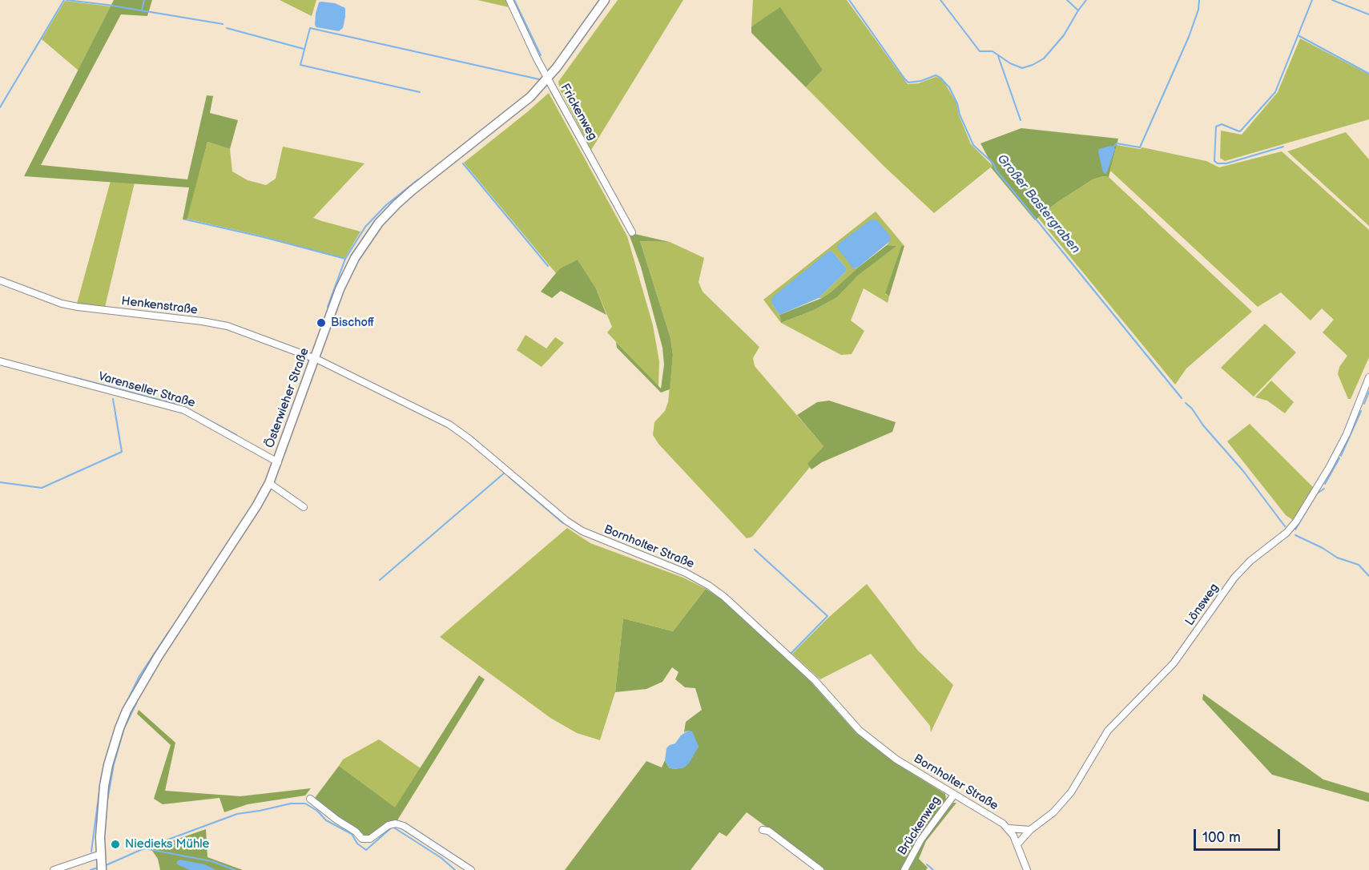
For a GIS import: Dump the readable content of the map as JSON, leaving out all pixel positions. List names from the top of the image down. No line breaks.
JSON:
{"streets":{"street":["Frickenweg","Henkenstraße","Varenseller Straße","Österwieher Straße","Bornholter Straße","Lönsweg","Brückenweg"]},"crossings":[["Frickenweg","Österwieher Straße"],["Henkenstraße","Österwieher Straße"],["Henkenstraße","Bornholter Straße"],["Varenseller Straße","Österwieher Straße"],["Österwieher Straße","Bornholter Straße"],["Bornholter Straße","Lönsweg"],["Bornholter Straße","Brückenweg"]],"water":["Großer Bastergraben"],"places":["Bischoff","Niedieks Mühle"],"scale_bar":"100 m"}
